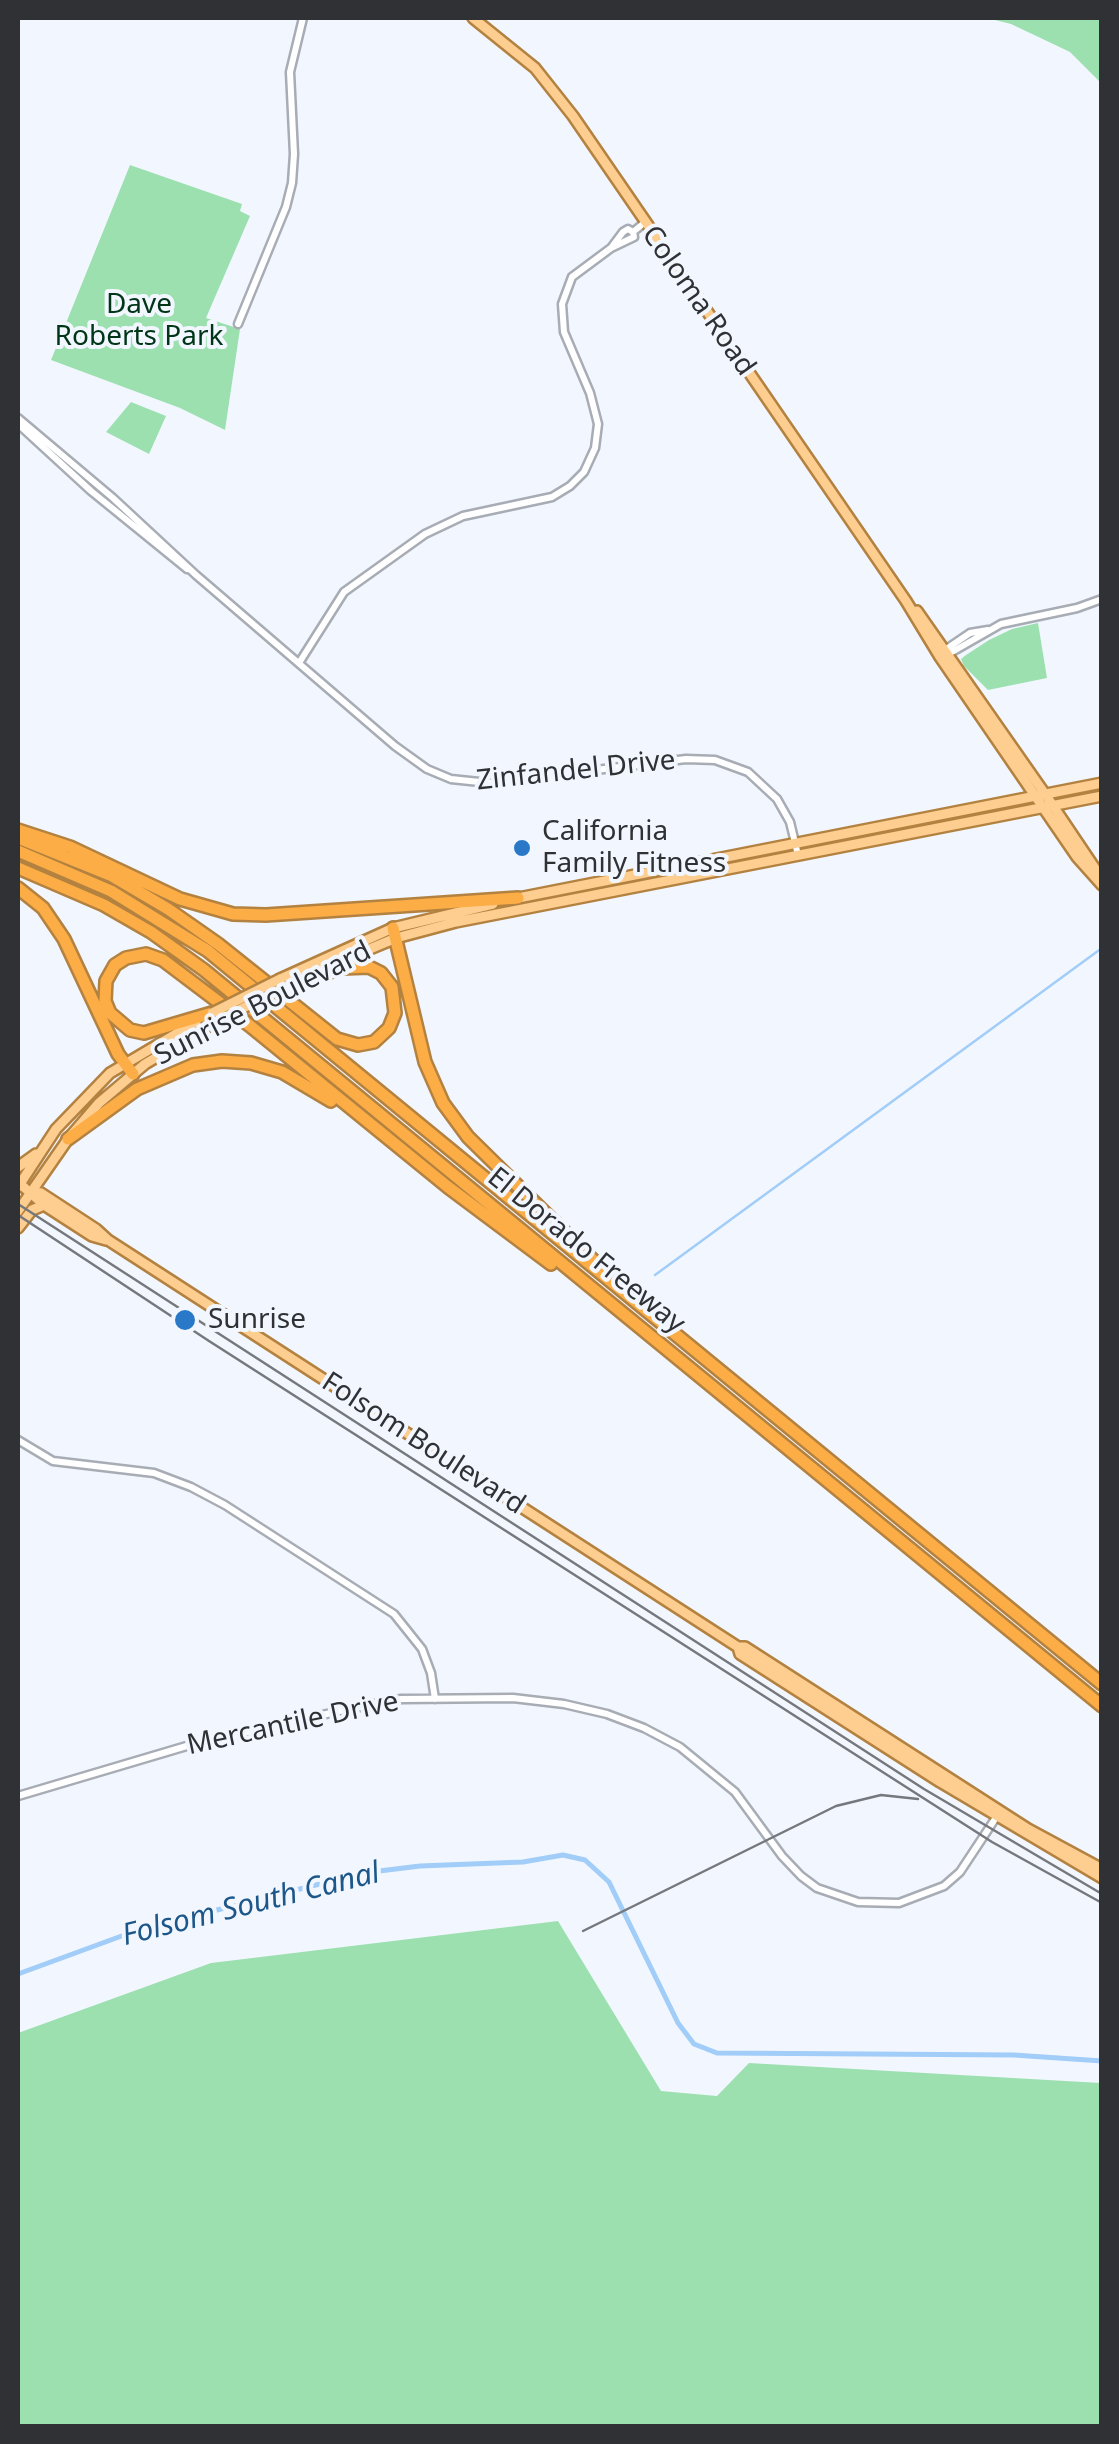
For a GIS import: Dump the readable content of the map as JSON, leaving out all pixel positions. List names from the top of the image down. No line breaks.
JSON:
{"streets":{"highway":["El Dorado Freeway"],"main road":["Coloma Road","Sunrise Boulevard","Folsom Boulevard"],"street":["Zinfandel Drive","Mercantile Drive"]},"crossings":[["Coloma Road","Sunrise Boulevard"],["Zinfandel Drive","Sunrise Boulevard"],["Sunrise Boulevard","Folsom Boulevard"],["Folsom Boulevard","Mercantile Drive"]],"water":["Folsom South Canal"],"parks":["Dave Roberts Park"],"places":["California Family Fitness","Sunrise"]}
